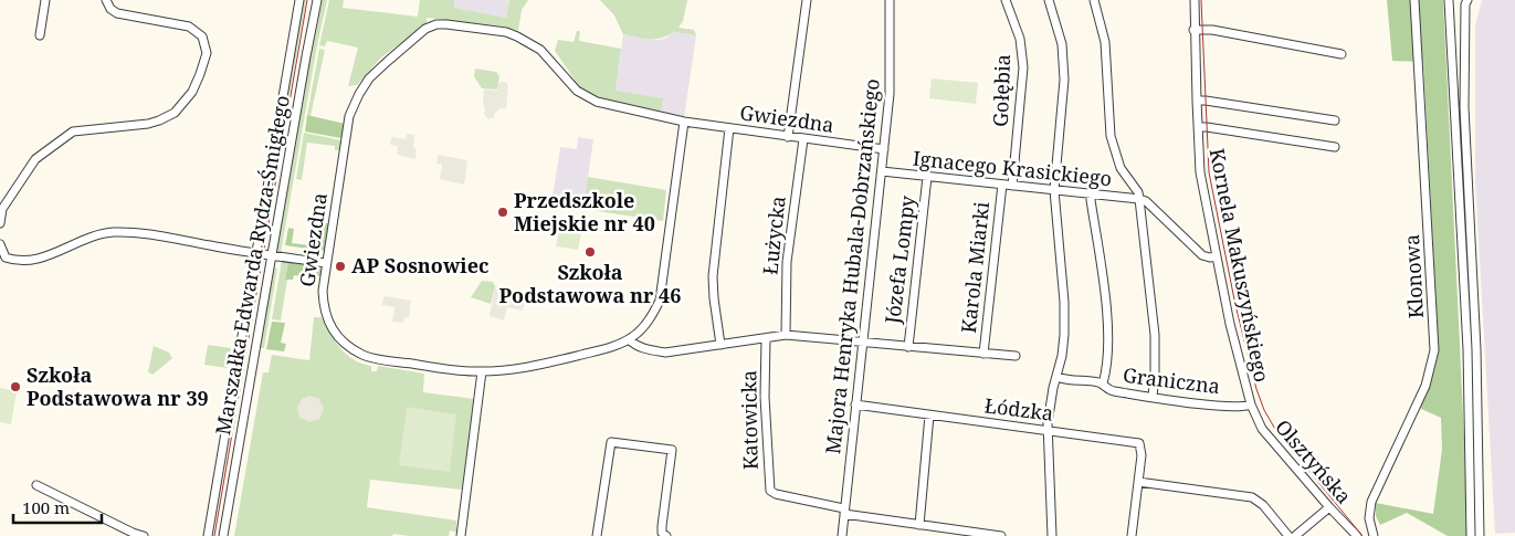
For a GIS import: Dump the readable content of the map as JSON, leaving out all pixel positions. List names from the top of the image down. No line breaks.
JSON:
{"streets":{"street":["Gołębia","Gwiezdna","Ignacego Krasickiego","Łużycka","Józefa Lompy","Marszałka Edwarda Rydza-Śmigłego","Kornela Makuszyńskiego","Majora Henryka Hubala-Dobrzańskiego","Karola Miarki","Klonowa","Graniczna","Łódzka","Katowicka","Olsztyńska"]},"crossings":[["Gołębia","Ignacego Krasickiego"],["Gwiezdna","Łużycka"],["Gwiezdna","Majora Henryka Hubala-Dobrzańskiego"],["Ignacego Krasickiego","Józefa Lompy"],["Ignacego Krasickiego","Majora Henryka Hubala-Dobrzańskiego"],["Ignacego Krasickiego","Karola Miarki"],["Kornela Makuszyńskiego","Graniczna"],["Kornela Makuszyńskiego","Olsztyńska"],["Majora Henryka Hubala-Dobrzańskiego","Łódzka"],["Majora Henryka Hubala-Dobrzańskiego","Katowicka"],["Graniczna","Olsztyńska"]],"places":["Przedszkole Miejskie nr 40","Szkoła Podstawowa nr 46","AP Sosnowiec","Szkoła Podstawowa nr 39"],"scale_bar":"100 m"}
